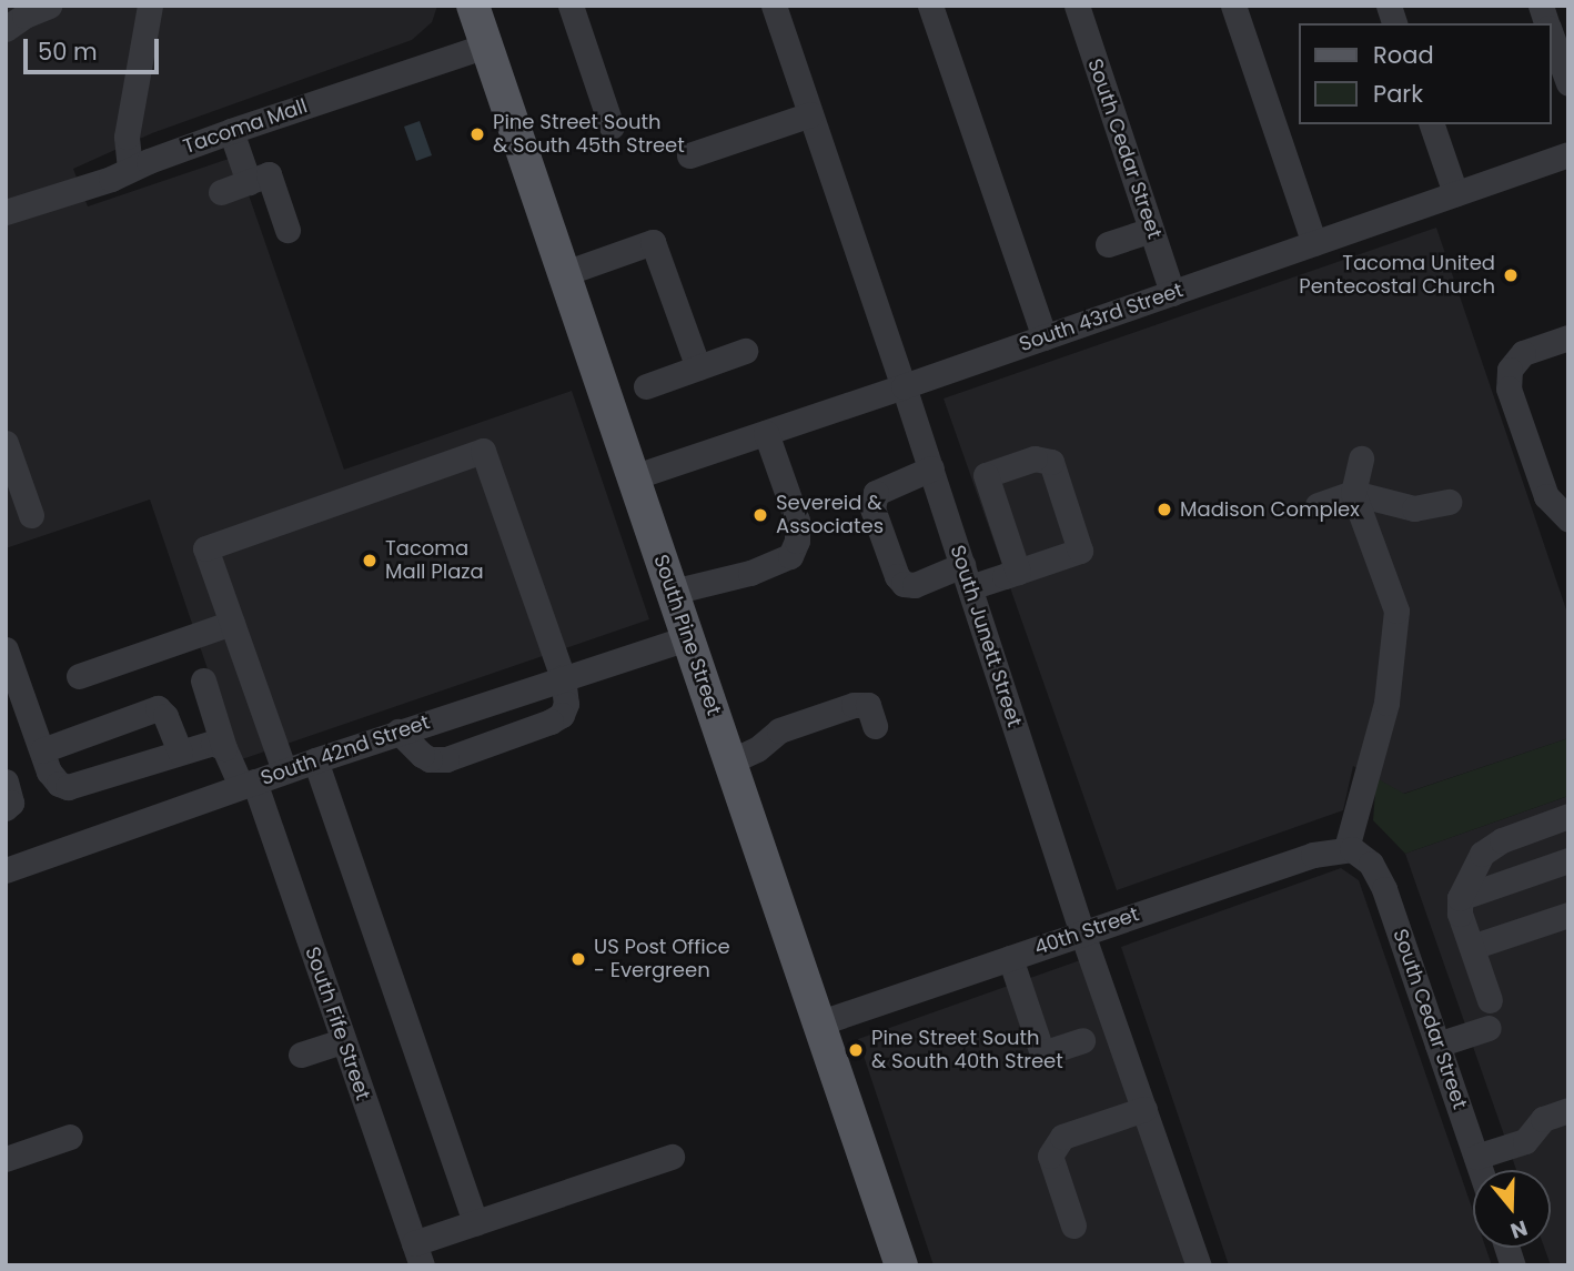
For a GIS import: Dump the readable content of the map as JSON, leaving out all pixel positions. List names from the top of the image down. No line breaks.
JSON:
{"streets":{"main road":["South Pine Street"],"street":["Tacoma Mall","South Cedar Street","South 43rd Street","South Junett Street","South 42nd Street","40th Street","South Fife Street"]},"crossings":[["Tacoma Mall","South Pine Street"],["South Cedar Street","South 43rd Street"],["South Cedar Street","40th Street"],["South 43rd Street","South Pine Street"],["South 43rd Street","South Junett Street"],["South Pine Street","South 42nd Street"],["South Pine Street","40th Street"],["South Junett Street","40th Street"],["South 42nd Street","South Fife Street"]],"places":["Pine Street South & South 45th Street","Tacoma United Pentecostal Church","Madison Complex","Severeid & Associates","Tacoma Mall Plaza","US Post Office - Evergreen","Pine Street South & South 40th Street"],"legend":["Road","Park"],"scale_bar":"50 m","north":"bottom"}
